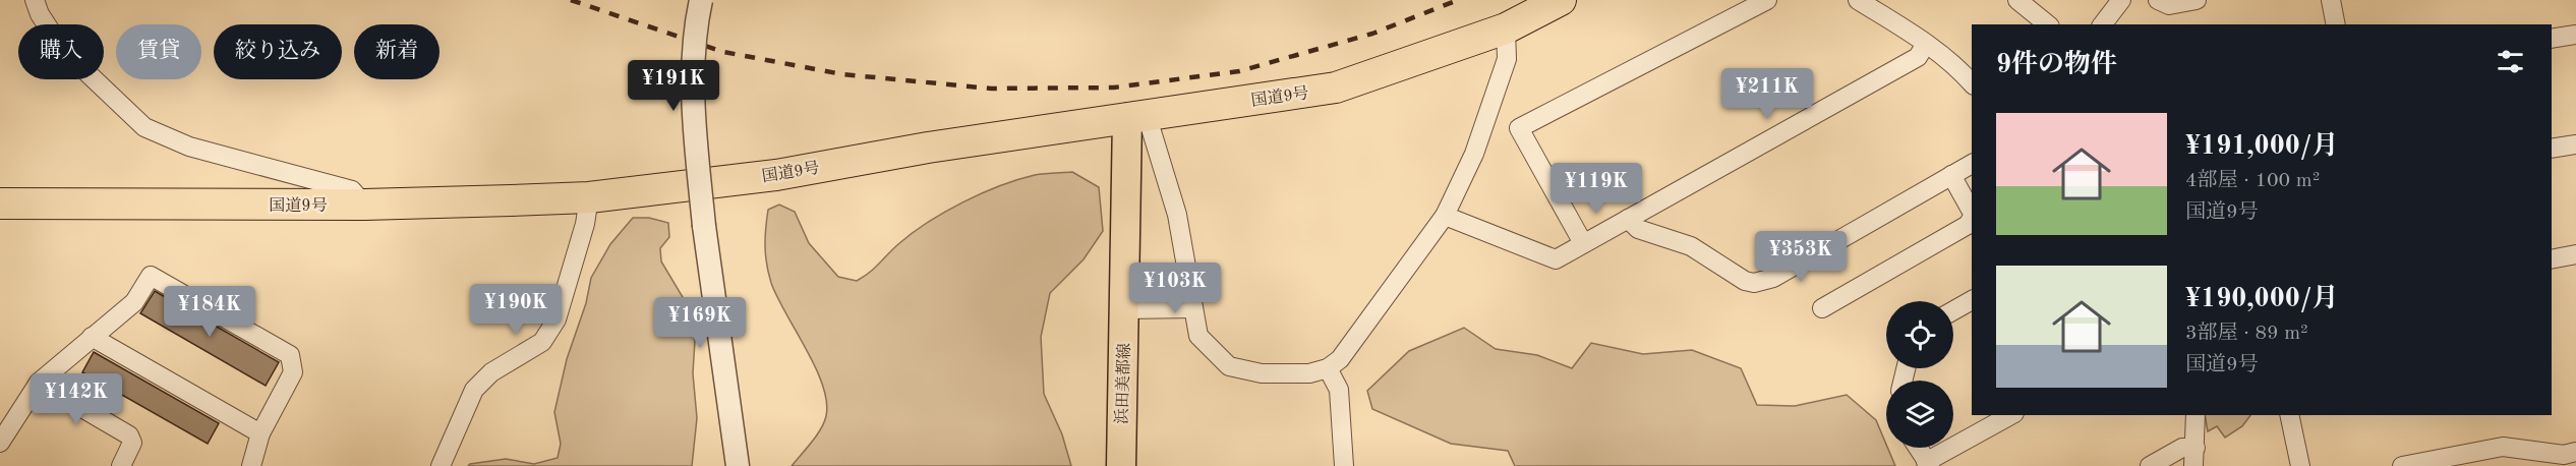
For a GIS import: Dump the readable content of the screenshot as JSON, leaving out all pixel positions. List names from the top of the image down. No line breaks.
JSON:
{"streets":{"highway":["国道9号"],"main road":["浜田美都線"]},"crossings":[["国道9号","浜田美都線"]],"page":{"chip":["購入","賃貸","絞り込み","新着"],"heading":"9件の物件","price":["¥191K","¥211K","¥119K","¥353K","¥103K","¥190K","¥184K","¥169K","¥142K"],"list":[{"name":"¥191,000/月","note":"4部屋 · 100 m² · 国道9号"},{"name":"¥190,000/月","note":"3部屋 · 89 m² · 国道9号"}]}}
